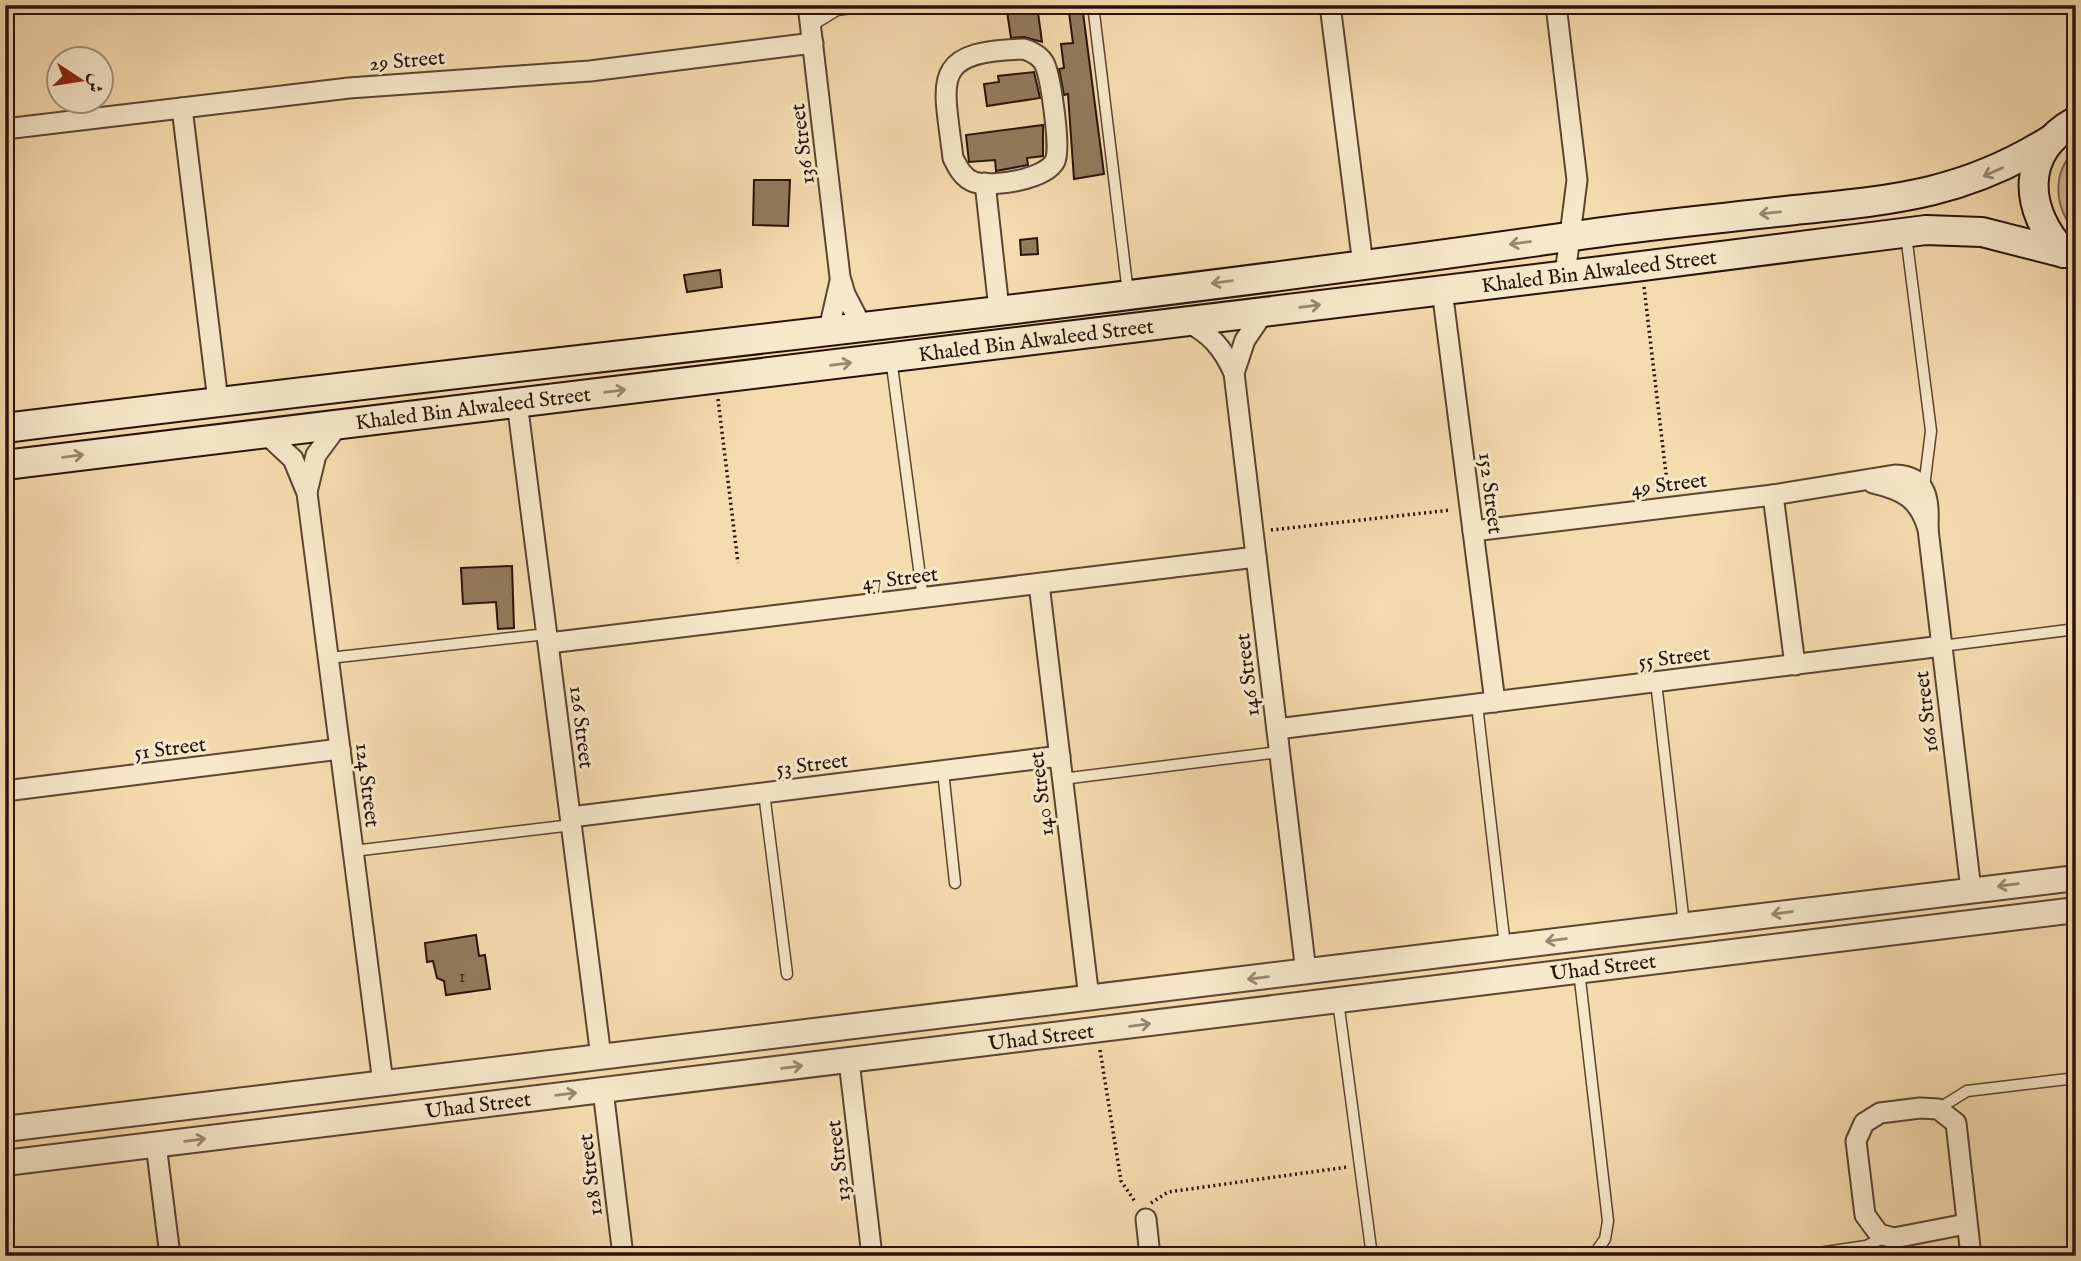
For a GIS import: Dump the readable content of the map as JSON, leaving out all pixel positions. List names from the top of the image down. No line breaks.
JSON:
{"streets":{"main road":["Khaled Bin Alwaleed Street"],"street":["29 Street","136 Street","49 Street","152 Street","47 Street","55 Street","146 Street","166 Street","126 Street","51 Street","53 Street","124 Street","140 Street","Uhad Street","132 Street","128 Street"]},"crossings":[["29 Street","136 Street"],["136 Street","Khaled Bin Alwaleed Street"],["Khaled Bin Alwaleed Street","152 Street"],["Khaled Bin Alwaleed Street","146 Street"],["Khaled Bin Alwaleed Street","126 Street"],["Khaled Bin Alwaleed Street","124 Street"],["49 Street","152 Street"],["49 Street","166 Street"],["152 Street","55 Street"],["47 Street","146 Street"],["47 Street","126 Street"],["47 Street","140 Street"],["55 Street","146 Street"],["55 Street","166 Street"],["146 Street","Uhad Street"],["166 Street","Uhad Street"],["126 Street","53 Street"],["126 Street","Uhad Street"],["51 Street","124 Street"],["53 Street","140 Street"],["124 Street","Uhad Street"],["140 Street","Uhad Street"],["Uhad Street","132 Street"],["Uhad Street","128 Street"]],"house_numbers":["1"],"north":"right"}
